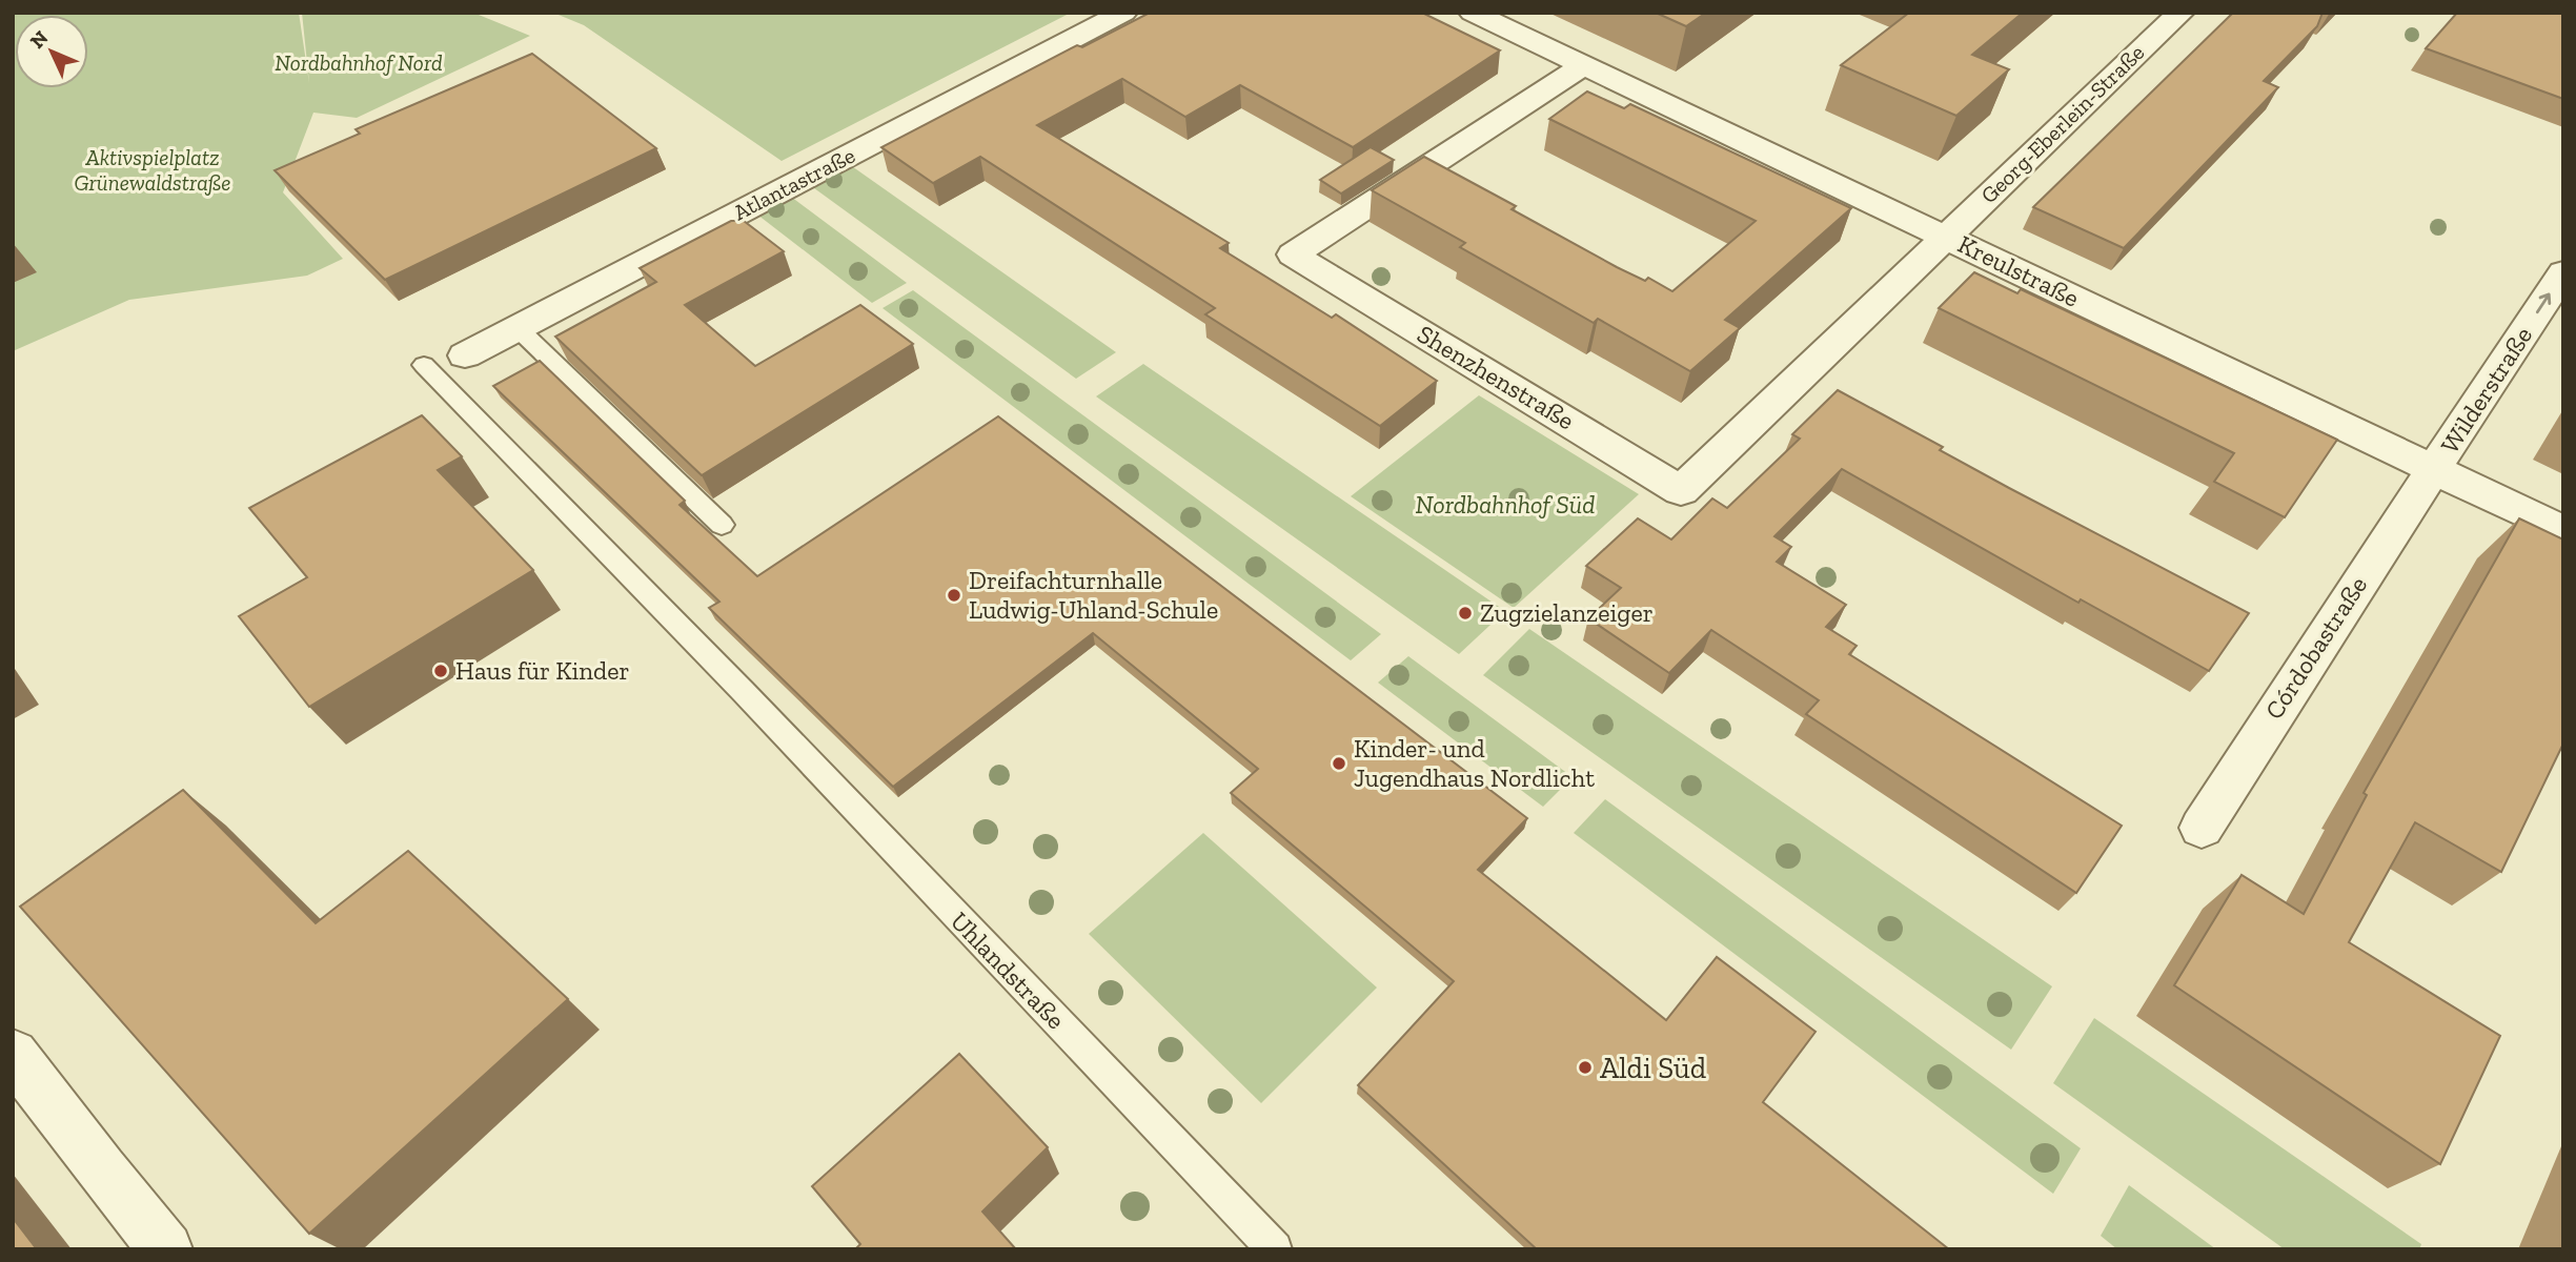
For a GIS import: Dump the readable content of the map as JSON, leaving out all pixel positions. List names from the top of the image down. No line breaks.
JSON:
{"streets":{"street":["Georg-Eberlein-Straße","Atlantastraße","Kreulstraße","Shenzhenstraße","Wilderstraße","Córdobastraße"],"lane":["Uhlandstraße"]},"crossings":[["Georg-Eberlein-Straße","Kreulstraße"],["Georg-Eberlein-Straße","Shenzhenstraße"],["Kreulstraße","Shenzhenstraße"],["Kreulstraße","Wilderstraße"],["Kreulstraße","Córdobastraße"],["Wilderstraße","Córdobastraße"]],"one_way":["Wilderstraße"],"parks":["Nordbahnhof Nord","Aktivspielplatz Grünewaldstraße","Nordbahnhof Süd"],"places":["Dreifachturnhalle Ludwig-Uhland-Schule","Zugzielanzeiger","Haus für Kinder","Kinder- und Jugendhaus Nordlicht","Aldi Süd"],"north":"top left"}
